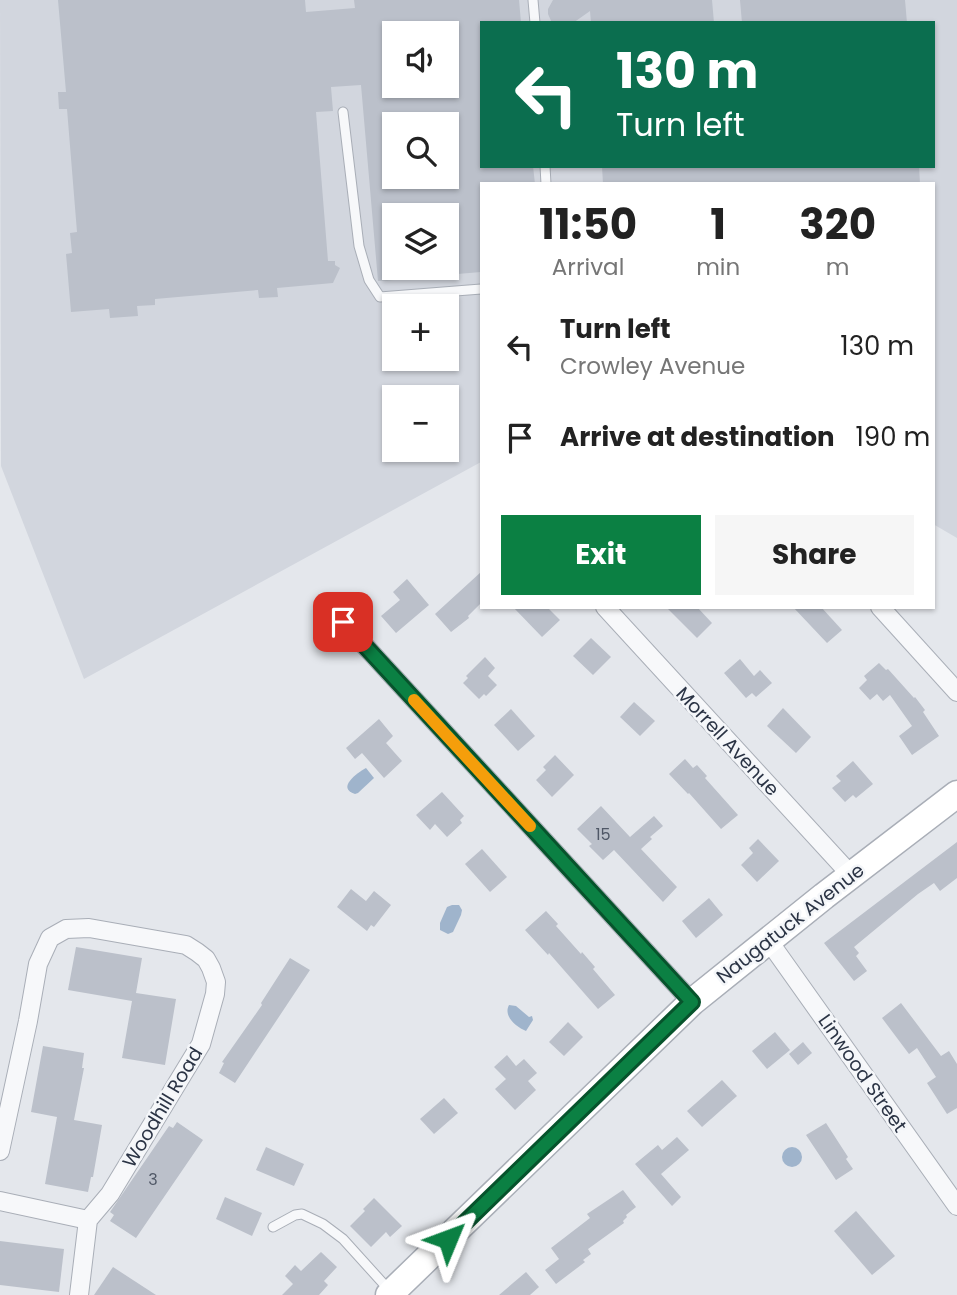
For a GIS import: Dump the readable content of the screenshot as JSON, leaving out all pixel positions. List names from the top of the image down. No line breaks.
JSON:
{"streets":{"main road":["Naugatuck Avenue"],"street":["Morrell Avenue","Linwood Street","Woodhill Road"]},"crossings":[["Morrell Avenue","Naugatuck Avenue"],["Naugatuck Avenue","Linwood Street"]],"house_numbers":["15","3"],"page":{"map_buttons":["+","−"],"turn":["130 m","Turn left"],"eta":["11:50","Arrival","1","min","320","m"],"list":[{"name":"Turn left","note":"Crowley Avenue","value":"130 m"},{"name":"Arrive at destination","value":"190 m"}],"buttons":["Exit","Share"]}}
